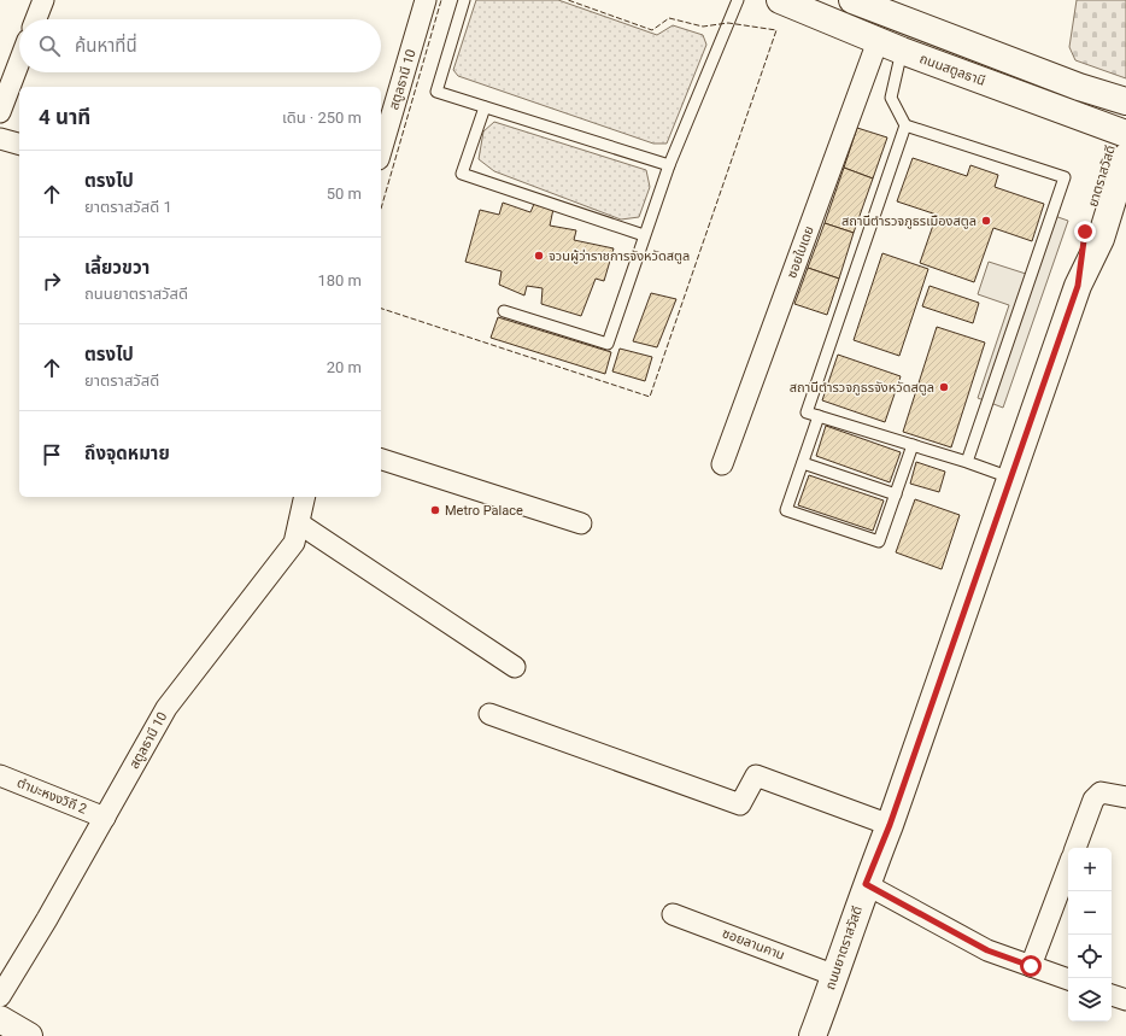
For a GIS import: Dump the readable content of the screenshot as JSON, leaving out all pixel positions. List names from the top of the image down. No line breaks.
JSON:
{"streets":{"main road":["ถนนสตูลธานี","ยาตราสวัสดี","ถนนยาตราสวัสดี"],"street":["สตูลธานี 10","ซอยใบเดย","ตำมะหงงวิถี 2","ซอยลานคาน"]},"crossings":[["ถนนสตูลธานี","ยาตราสวัสดี"],["ถนนสตูลธานี","ซอยใบเดย"],["สตูลธานี 10","ตำมะหงงวิถี 2"],["ยาตราสวัสดี","ถนนยาตราสวัสดี"],["ซอยลานคาน","ถนนยาตราสวัสดี"]],"places":["สถานีตำรวจภูธรเมืองสตูล","จวนผู้ว่าราชการจังหวัดสตูล","สถานีตำรวจภูธรจังหวัดสตูล","Metro Palace"],"page":{"search":"ค้นหาที่นี่","heading":["4 นาที","เดิน · 250 m"],"list":[["ตรงไป","ยาตราสวัสดี 1","50 m"],["เลี้ยวขวา","ถนนยาตราสวัสดี","180 m"],["ตรงไป","ยาตราสวัสดี","20 m"],"ถึงจุดหมาย"],"map_buttons":["+","−"]}}
